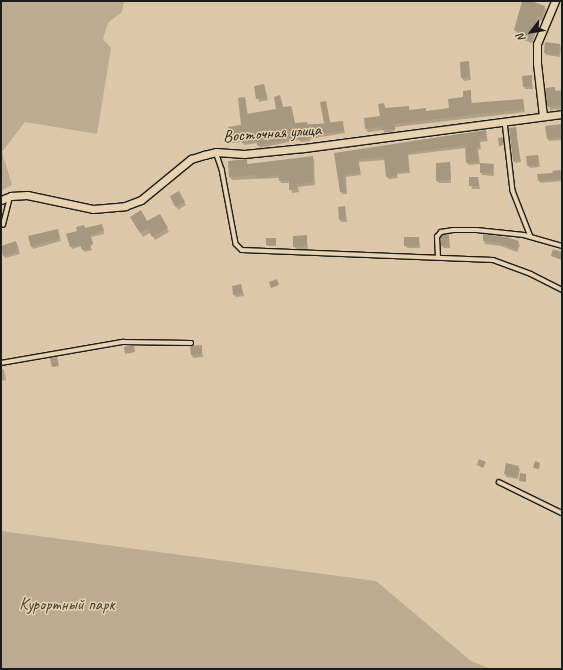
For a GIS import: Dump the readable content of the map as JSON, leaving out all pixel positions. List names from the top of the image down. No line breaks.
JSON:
{"streets":{"street":["Восточная улица"]},"parks":["Курортный парк"],"north":"bottom left"}
